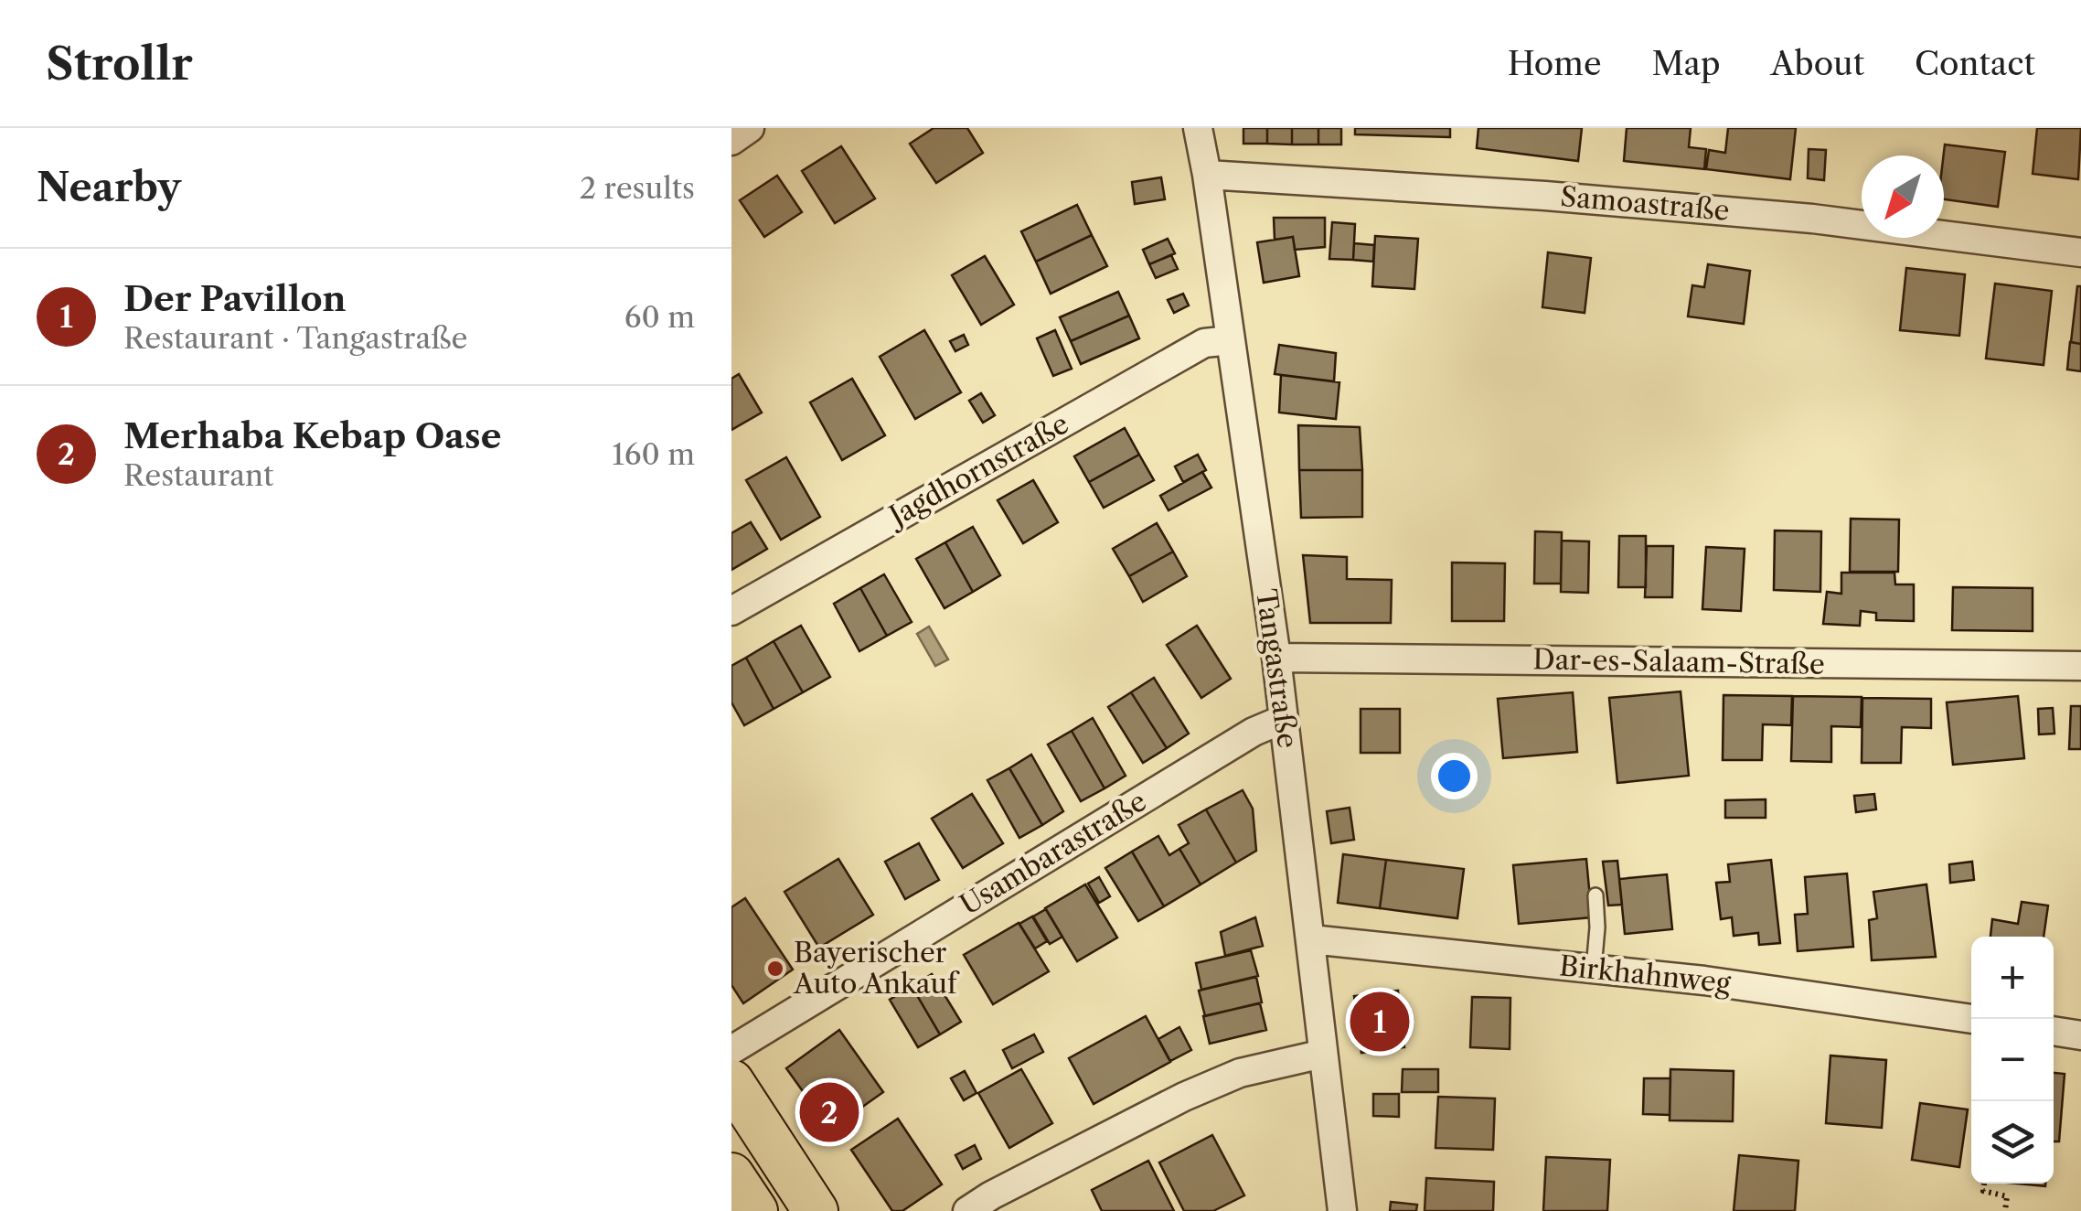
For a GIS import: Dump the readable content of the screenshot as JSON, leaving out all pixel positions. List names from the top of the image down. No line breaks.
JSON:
{"streets":{"street":["Samoastraße","Jagdhornstraße","Dar-es-Salaam-Straße","Tangastraße","Usambarastraße","Birkhahnweg"]},"crossings":[["Samoastraße","Tangastraße"],["Jagdhornstraße","Tangastraße"],["Dar-es-Salaam-Straße","Tangastraße"],["Tangastraße","Usambarastraße"],["Tangastraße","Birkhahnweg"]],"places":["Bayerischer Auto Ankauf"],"north":"bottom left","page":{"header":"Strollr","nav":["Home","Map","About","Contact"],"heading":["Nearby","2 results"],"list":[{"mark":"1","name":"Der Pavillon","note":"Restaurant · Tangastraße","value":"60 m"},{"mark":"2","name":"Merhaba Kebap Oase","note":"Restaurant","value":"160 m"}],"map_buttons":["+","−"],"pins":["1","2"]}}
